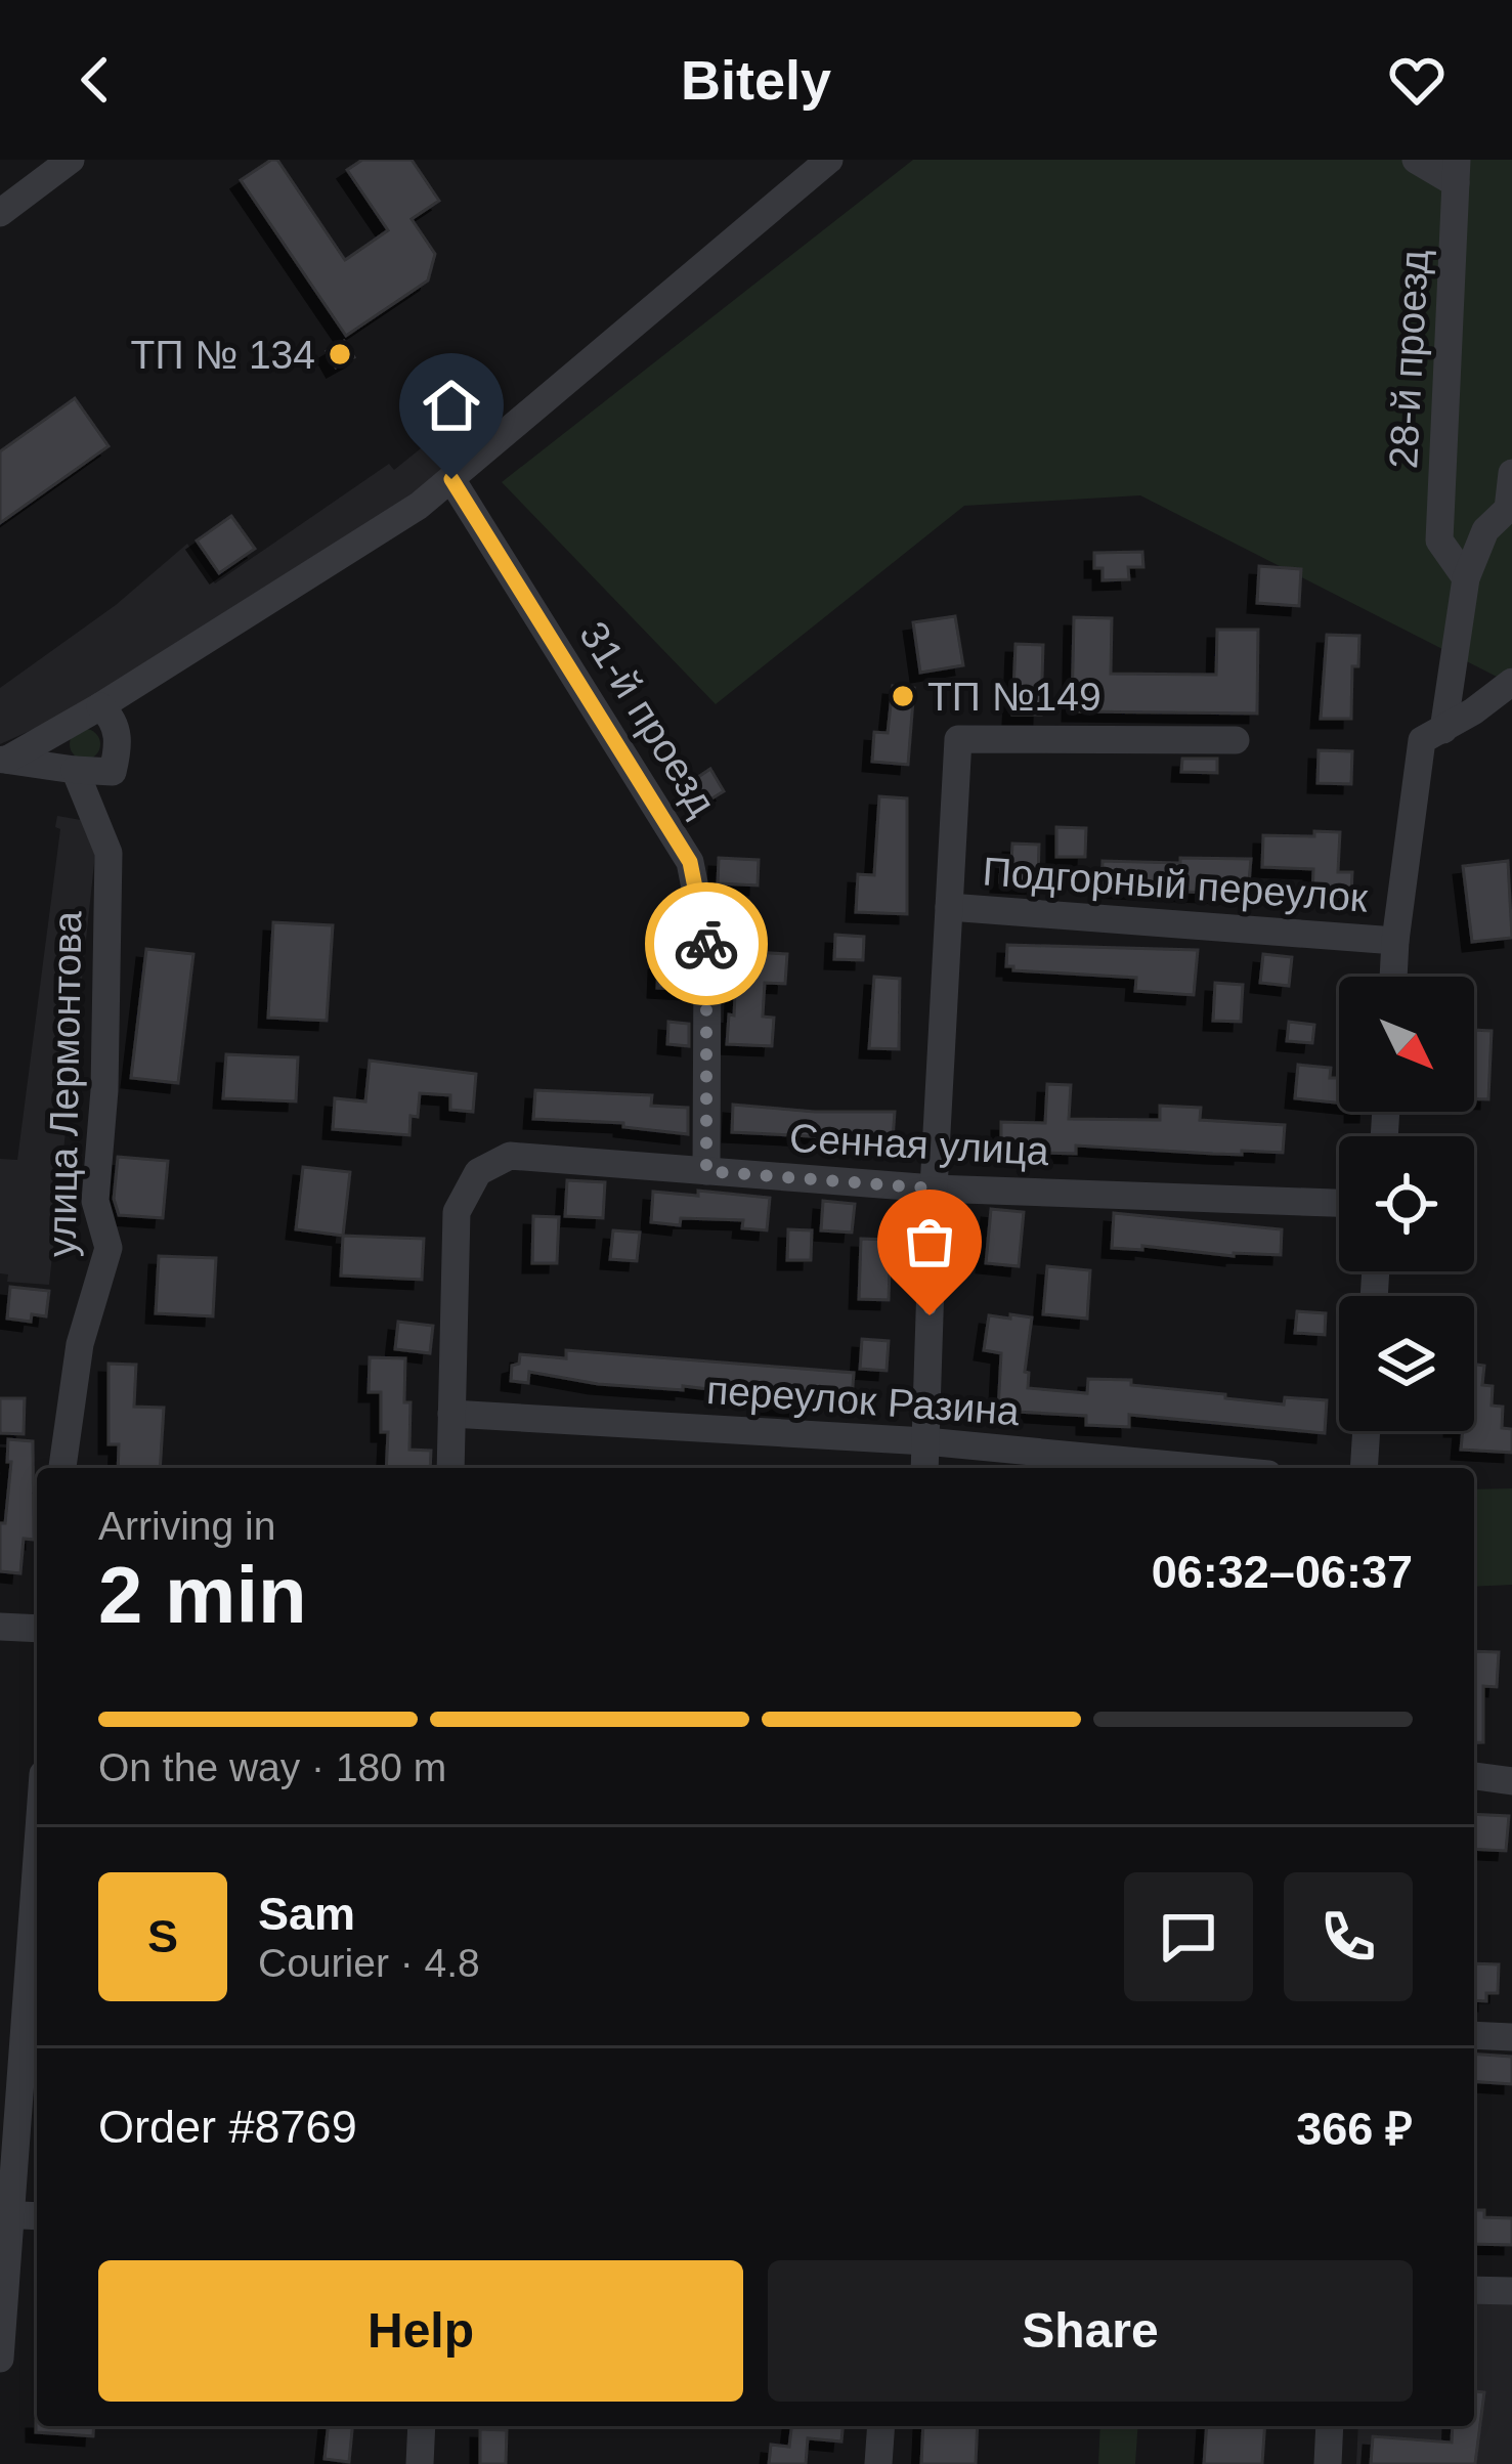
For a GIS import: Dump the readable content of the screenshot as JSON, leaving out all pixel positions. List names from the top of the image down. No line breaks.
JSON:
{"streets":{"street":["28-й проезд","31-й проезд","Подгорный переулок","улица Лермонтова","Сенная улица","переулок Разина"]},"crossings":[["31-й проезд","Сенная улица"],["Сенная улица","переулок Разина"]],"places":["ТП № 134","ТП №149"],"north":"bottom right","page":{"header":"Bitely","heading":["2 min","Arriving in","06:32–06:37"],"panel":["Sam","Courier · 4.8","Order #8769","366 ₽"],"bar":"On the way · 180 m","round":"S","buttons":["Help","Share"]}}
